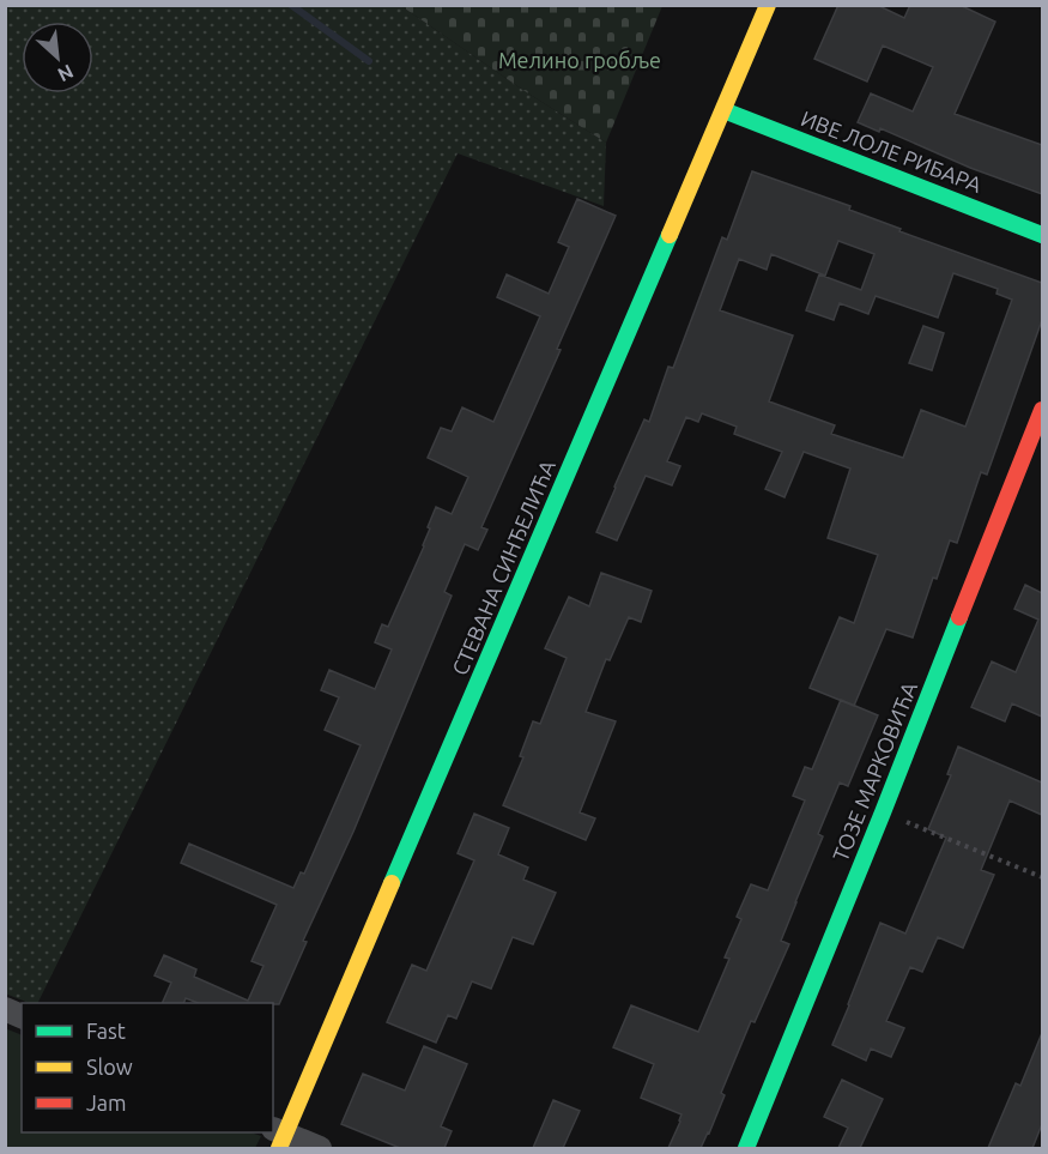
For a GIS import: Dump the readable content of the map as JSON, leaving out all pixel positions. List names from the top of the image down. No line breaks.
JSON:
{"streets":{"street":["ИВЕ ЛОЛЕ РИБАРА","СТЕВАНА СИНЂЕЛИЋА","ТОЗЕ МАРКОВИЋА"]},"crossings":[["ИВЕ ЛОЛЕ РИБАРА","СТЕВАНА СИНЂЕЛИЋА"]],"parks":["Мелино гробље"],"legend":["Fast","Slow","Jam"],"north":"bottom right"}
